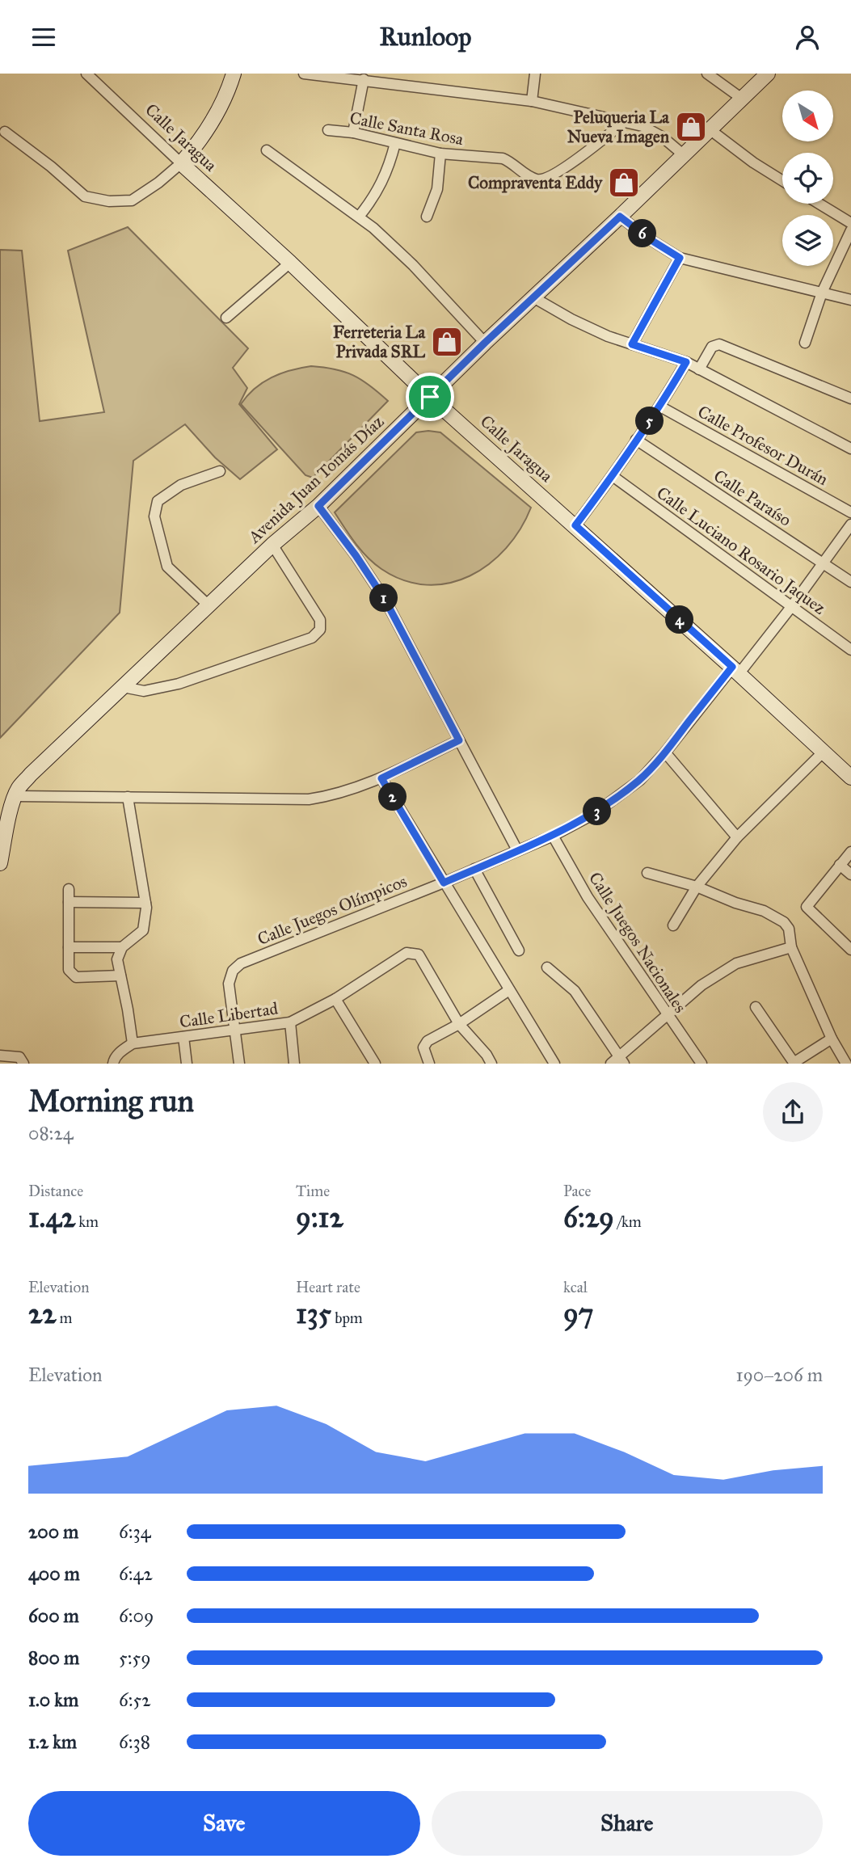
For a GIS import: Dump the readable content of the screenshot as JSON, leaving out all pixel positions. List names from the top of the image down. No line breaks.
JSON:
{"streets":{"street":["Calle Santa Rosa","Calle Jaragua","Calle Profesor Durán","Avenida Juan Tomás Díaz","Calle Paraíso","Calle Luciano Rosario Jaquez","Calle Juegos Olímpicos","Calle Juegos Nacionales","Calle Libertad"]},"crossings":[["Calle Jaragua","Avenida Juan Tomás Díaz"],["Calle Jaragua","Calle Juegos Olímpicos"],["Calle Paraíso","Calle Juegos Olímpicos"],["Calle Luciano Rosario Jaquez","Calle Juegos Olímpicos"],["Calle Juegos Olímpicos","Calle Juegos Nacionales"],["Calle Juegos Olímpicos","Calle Libertad"]],"places":{"shop":["Peluqueria La Nueva Imagen","Compraventa Eddy","Ferreteria La Privada SRL"]},"north":"bottom right","page":{"header":"Runloop","pins":["6","5","1","4","2","3"],"heading":["Morning run","08:24"],"stats":[["Distance","1.42 km"],["Time","9:12"],["Pace","6:29 /km"],["Elevation","22 m"],["Heart rate","135 bpm"],["kcal","97"]],"chart":["Elevation","190–206 m"],"list":[{"name":"200 m","note":"6:34"},{"name":"400 m","note":"6:42"},{"name":"600 m","note":"6:09"},{"name":"800 m","note":"5:59"},{"name":"1.0 km","note":"6:52"},{"name":"1.2 km","note":"6:38"}],"buttons":["Save","Share"]}}
